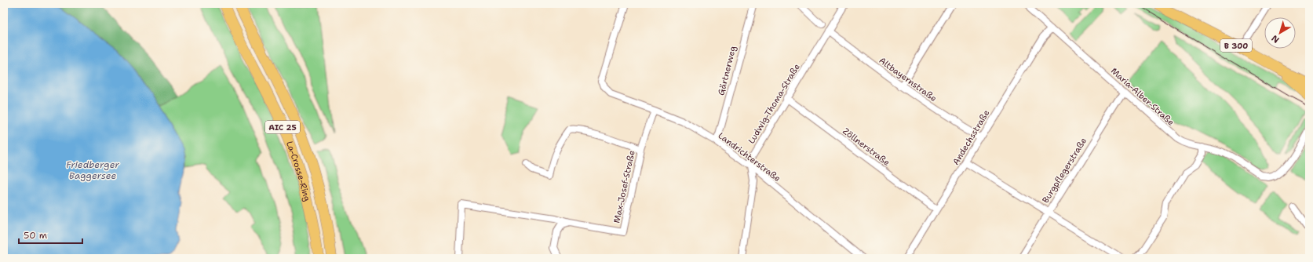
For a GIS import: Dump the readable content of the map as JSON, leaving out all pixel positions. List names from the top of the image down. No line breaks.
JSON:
{"streets":{"main road":["B 300","AIC 25","La-Crosse-Ring"],"street":["Gärtnerweg","Altbayernstraße","Maria-Alber-Straße","Ludwig-Thoma-Straße","Andechsstraße","Zöllnerstraße","Landrichterstraße","Burgpflegerstraße","Max-Josef-Straße"]},"crossings":[["Gärtnerweg","Landrichterstraße"],["Altbayernstraße","Ludwig-Thoma-Straße"],["Altbayernstraße","Andechsstraße"],["Maria-Alber-Straße","Andechsstraße"],["Maria-Alber-Straße","Burgpflegerstraße"],["Ludwig-Thoma-Straße","Zöllnerstraße"],["Ludwig-Thoma-Straße","Landrichterstraße"],["Andechsstraße","Zöllnerstraße"],["Landrichterstraße","Max-Josef-Straße"]],"water":["Friedberger Baggersee"],"scale_bar":"50 m","north":"bottom left"}
